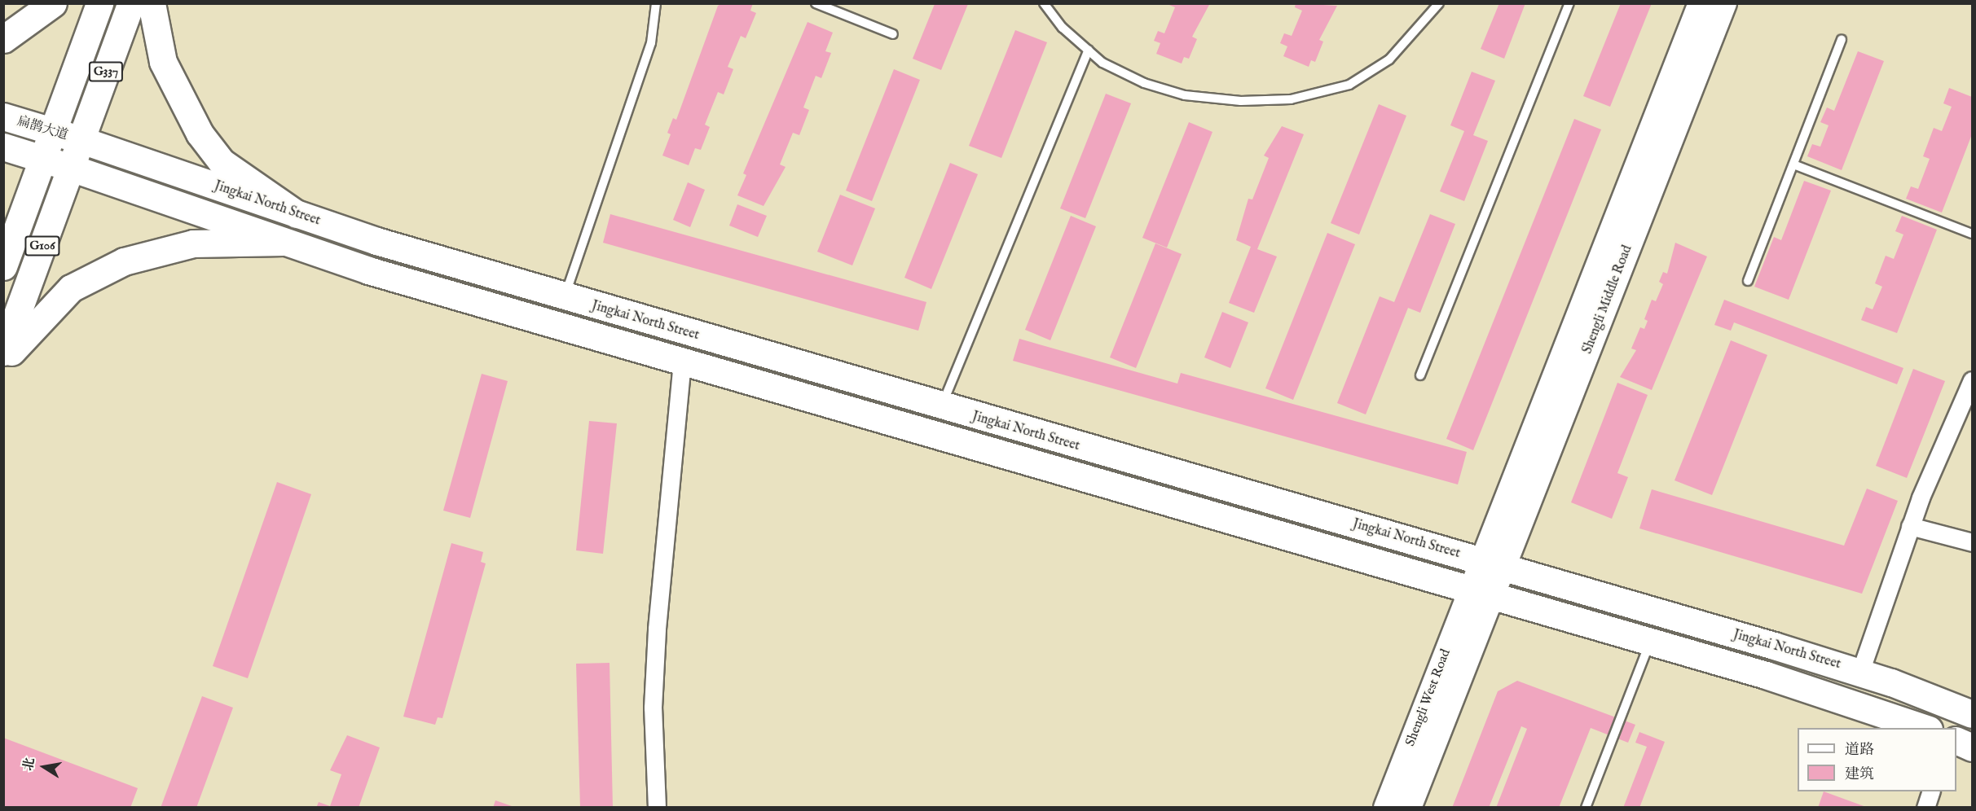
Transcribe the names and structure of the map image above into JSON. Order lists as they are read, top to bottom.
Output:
{
  "streets": {
    "main road": [
      "G337",
      "扁鹊大道",
      "Jingkai North Street",
      "G106"
    ],
    "street": ["Shengli Middle Road", "Shengli West Road"]
  },
  "crossings": [
    ["G337", "扁鹊大道"],
    ["G337", "Jingkai North Street"],
    ["G337", "G106"],
    ["扁鹊大道", "Jingkai North Street"],
    ["扁鹊大道", "G106"],
    ["Jingkai North Street", "G106"],
    ["Jingkai North Street", "Shengli Middle Road"],
    ["Shengli Middle Road", "Shengli West Road"]
  ],
  "legend": ["道路", "建筑"],
  "north": "left"
}
